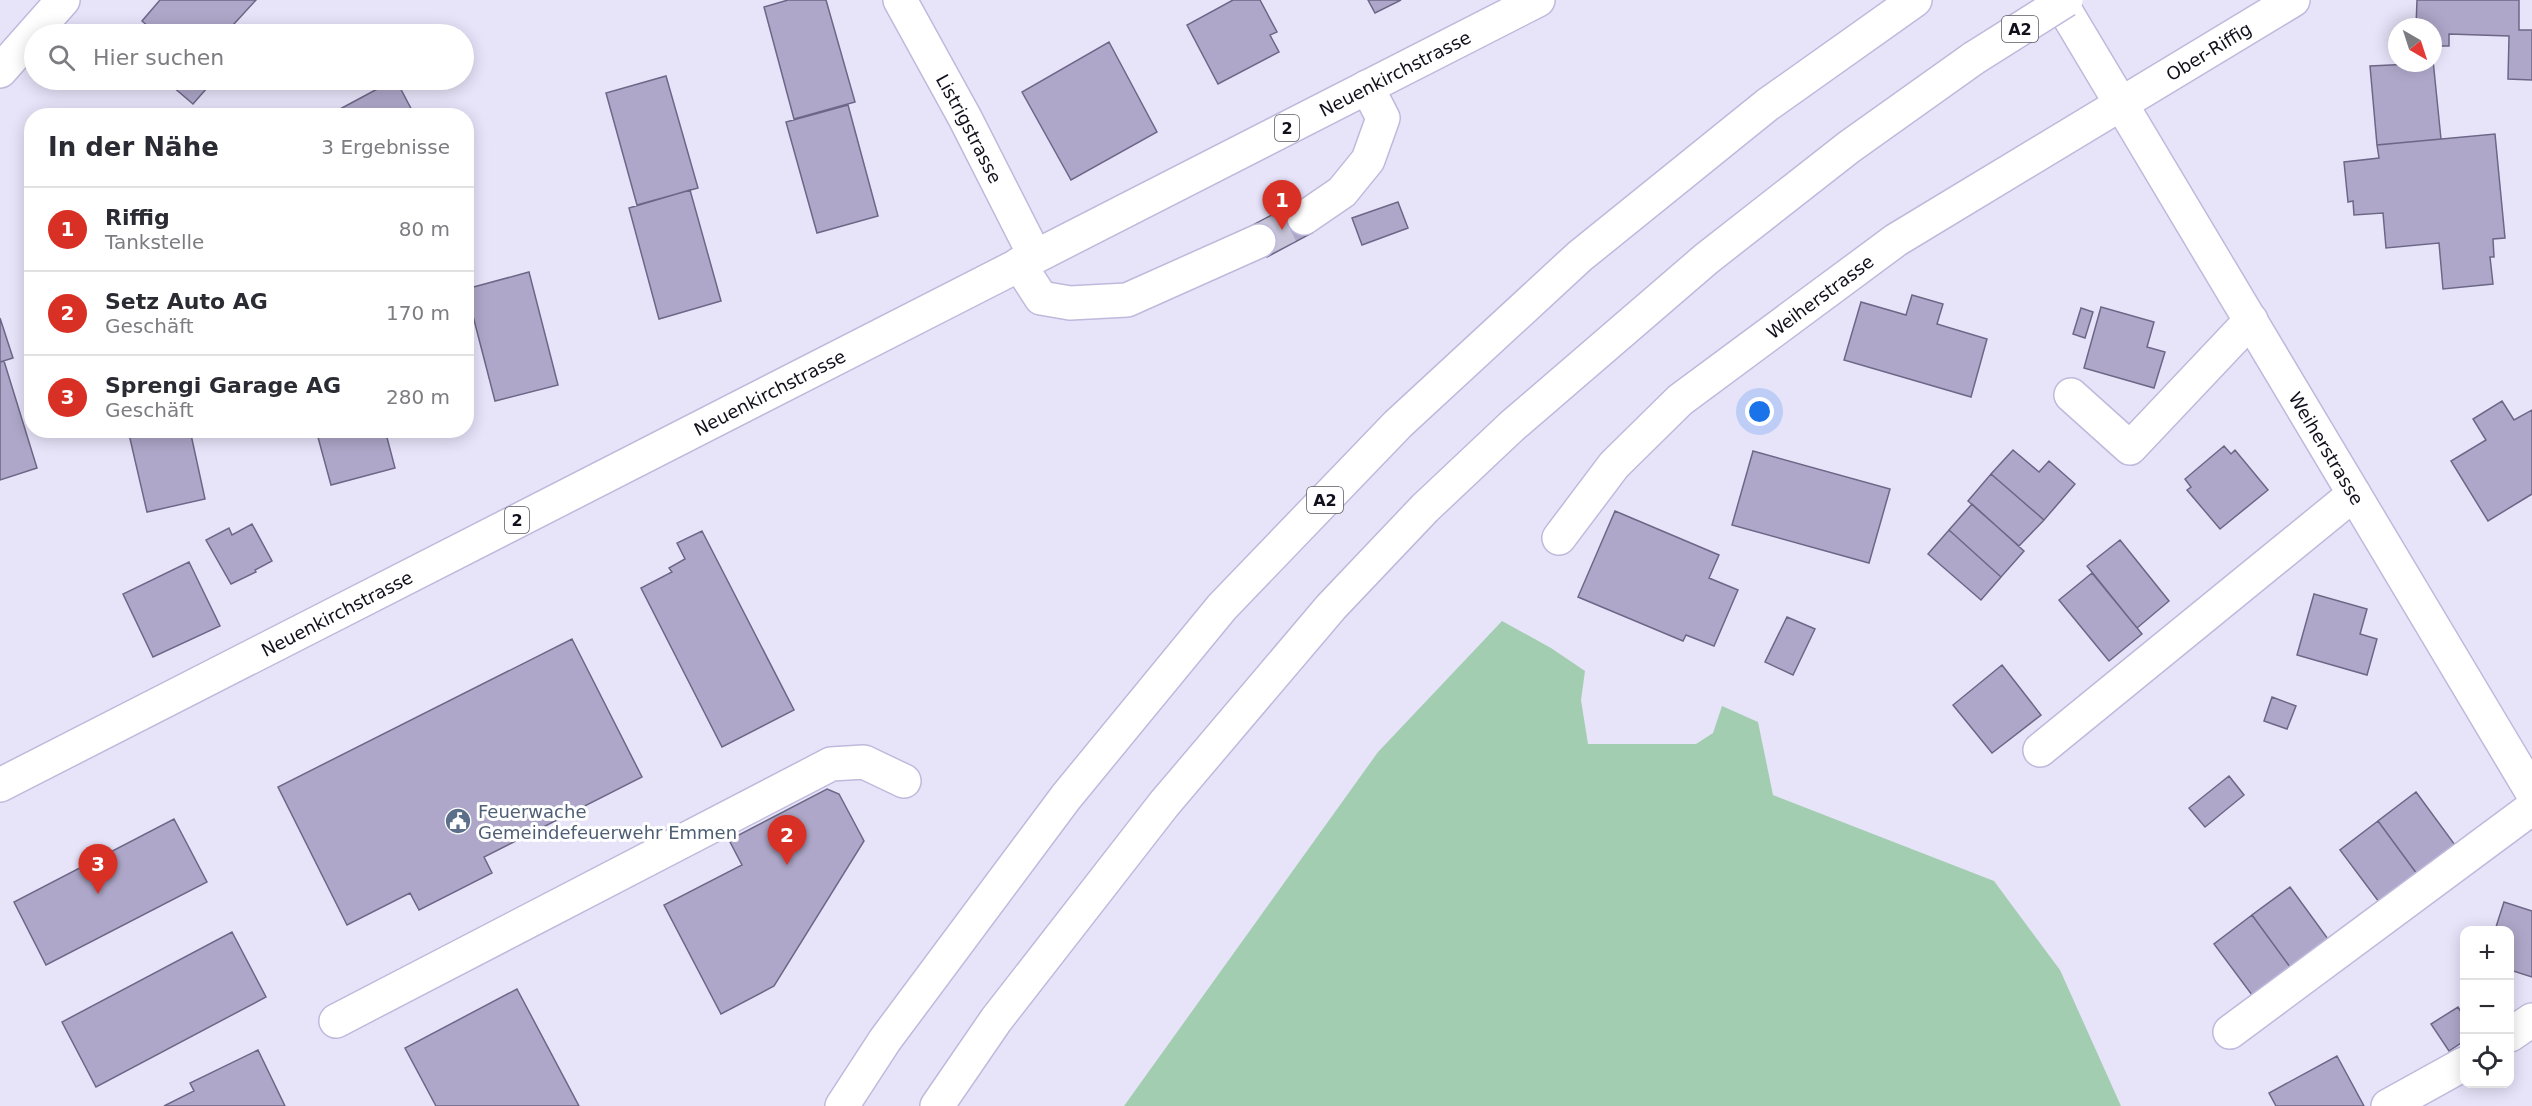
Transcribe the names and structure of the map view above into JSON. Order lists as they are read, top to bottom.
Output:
{
  "streets": {
    "main road": [
      "A2",
      "Ober-Riffig",
      "Neuenkirchstrasse",
      "Listrigstrasse",
      "2",
      "Weiherstrasse"
    ]
  },
  "crossings": [
    ["Ober-Riffig", "Weiherstrasse"],
    ["Neuenkirchstrasse", "Listrigstrasse"]
  ],
  "places": {
    "public building": ["Feuerwache Gemeindefeuerwehr Emmen"]
  },
  "north": "bottom right",
  "page": {
    "search": "Hier suchen",
    "heading": ["In der Nähe", "3 Ergebnisse"],
    "pins": ["1", "2", "3"],
    "list": [
      {
        "mark": "1",
        "name": "Riffig",
        "note": "Tankstelle",
        "value": "80 m"
      },
      {
        "mark": "2",
        "name": "Setz Auto AG",
        "note": "Geschäft",
        "value": "170 m"
      },
      {
        "mark": "3",
        "name": "Sprengi Garage AG",
        "note": "Geschäft",
        "value": "280 m"
      }
    ],
    "map_buttons": ["+", "−"]
  }
}
